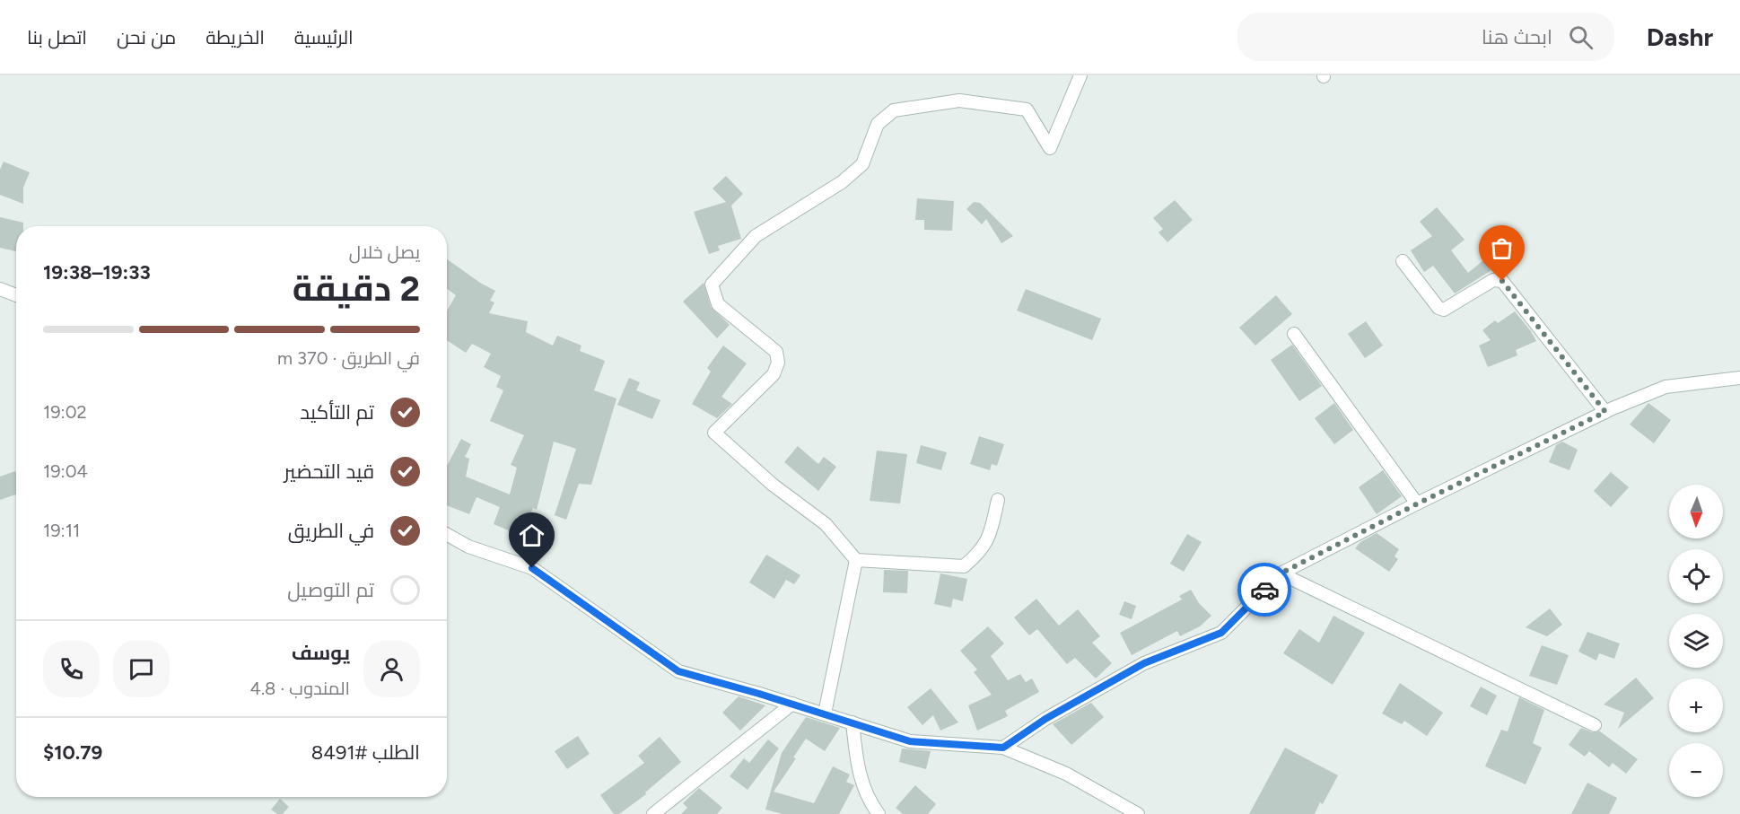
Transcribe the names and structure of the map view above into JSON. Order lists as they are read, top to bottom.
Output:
{
  "north": "bottom",
  "page": {
    "header": "Dashr",
    "search": "ابحث هنا",
    "nav": [
      "الرئيسية",
      "الخريطة",
      "من نحن",
      "اتصل بنا"
    ],
    "heading": ["2 دقيقة", "يصل خلال", "19:33–19:38"],
    "panel": [
      "يوسف",
      "المندوب · 4.8",
      "الطلب #8491",
      "$10.79"
    ],
    "bar": "في الطريق · 370 m",
    "list": [
      ["تم التأكيد", "19:02"],
      ["قيد التحضير", "19:04"],
      ["في الطريق", "19:11"],
      "تم التوصيل"
    ],
    "map_buttons": ["+", "−"]
  }
}
